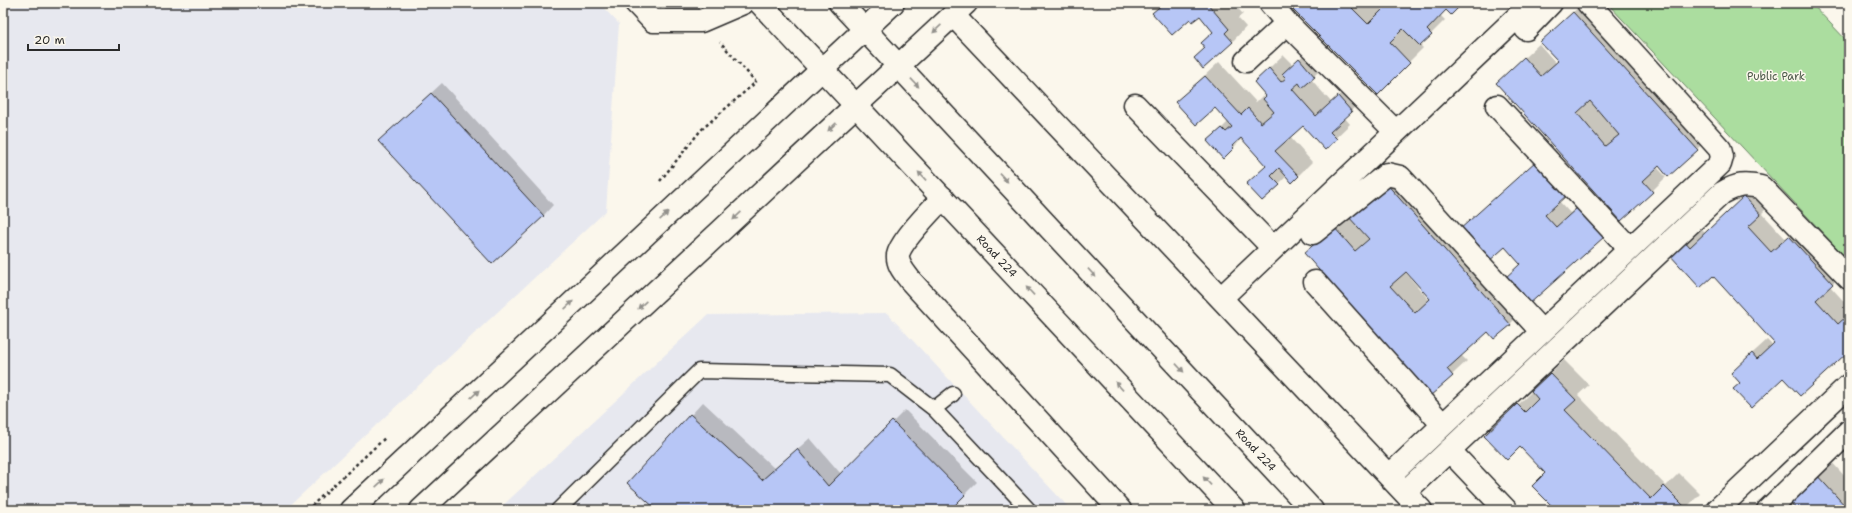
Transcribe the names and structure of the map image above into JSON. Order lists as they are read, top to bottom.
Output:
{
  "streets": {
    "street": ["Road 224"]
  },
  "parks": ["Public Park"],
  "scale_bar": "20 m"
}
